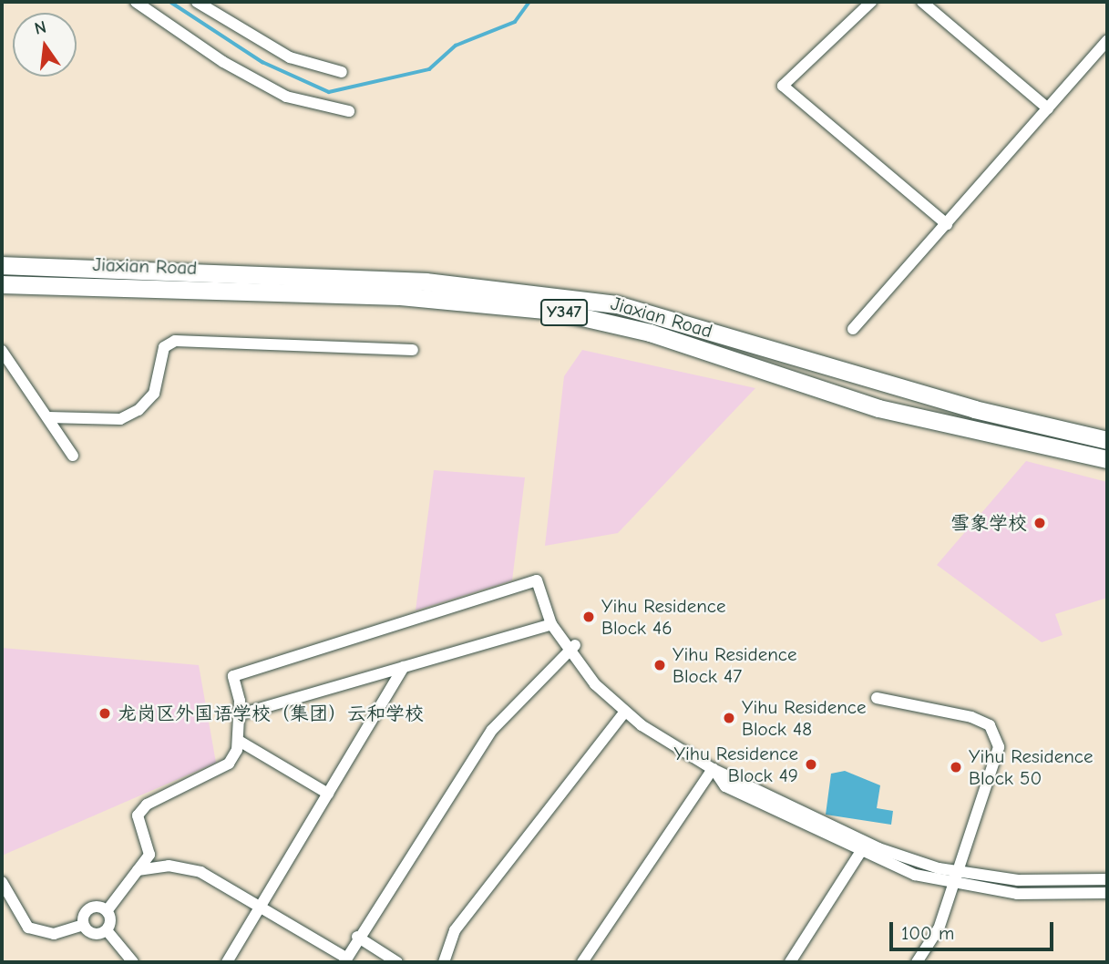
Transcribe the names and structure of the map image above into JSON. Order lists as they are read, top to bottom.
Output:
{
  "streets": {
    "main road": ["Jiaxian Road", "Y347"]
  },
  "places": [
    "雪象学校",
    "Yihu Residence Block 46",
    "Yihu Residence Block 47",
    "龙岗区外国语学校（集团）云和学校",
    "Yihu Residence Block 48",
    "Yihu Residence Block 49",
    "Yihu Residence Block 50"
  ],
  "scale_bar": "100 m",
  "north": "top"
}
